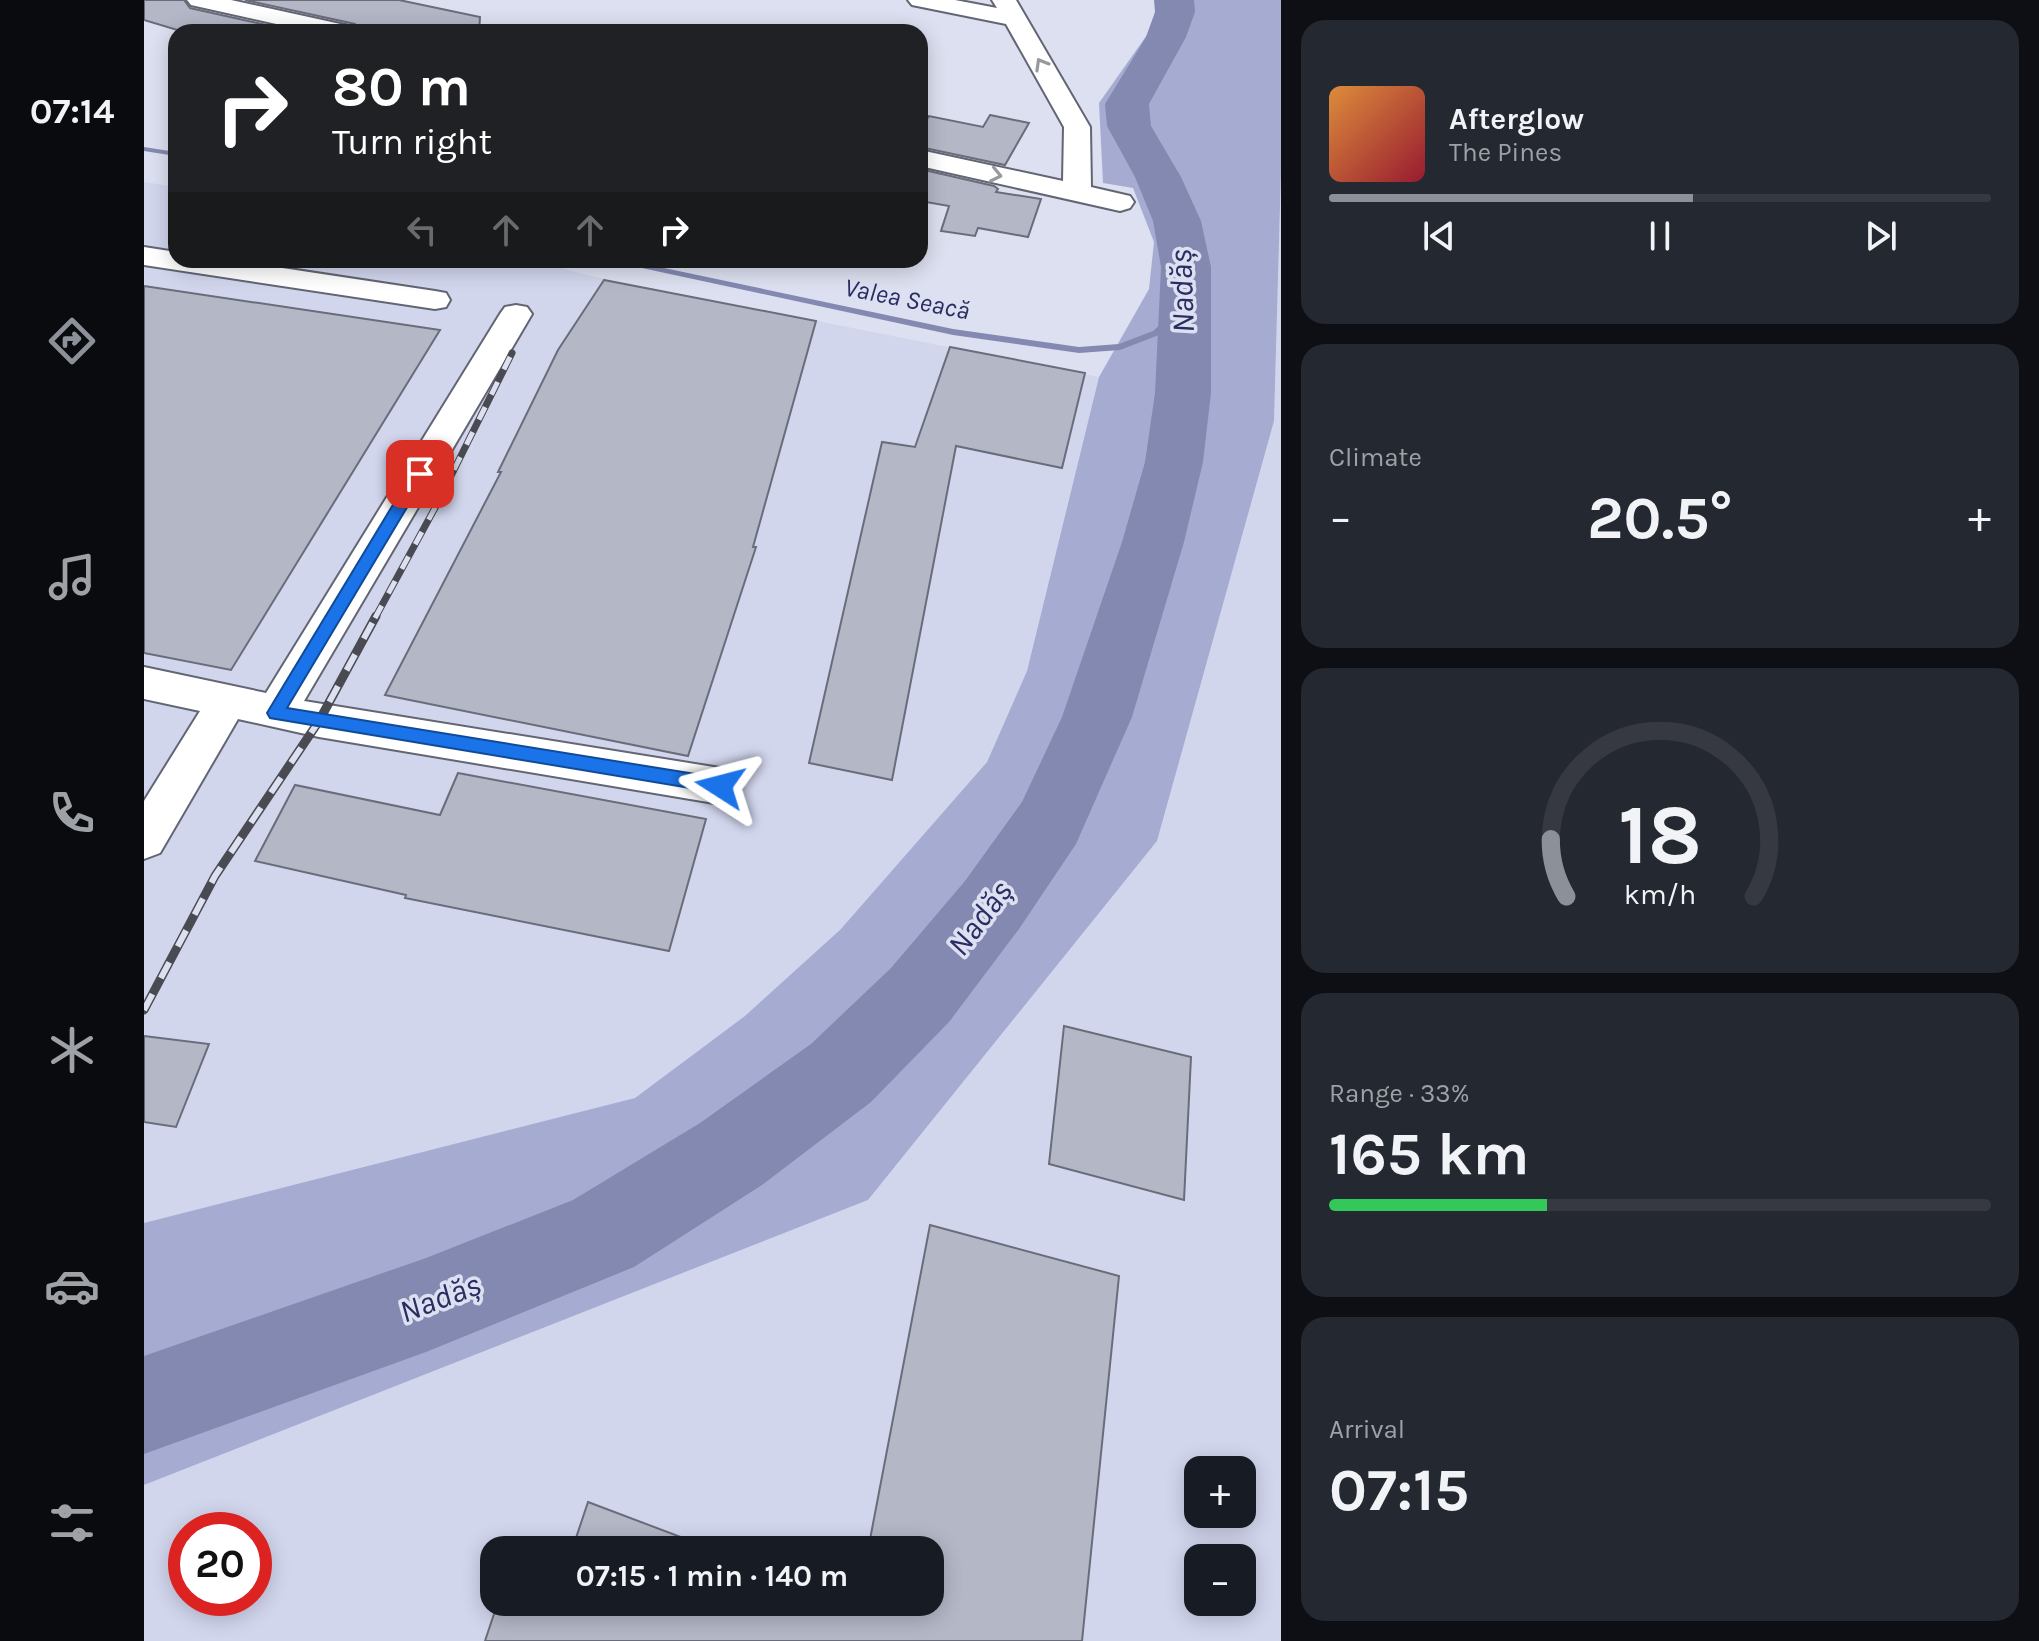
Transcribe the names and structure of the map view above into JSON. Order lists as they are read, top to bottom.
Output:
{
  "water": ["Nadăș", "Valea Seacă"],
  "page": {
    "tabs": "07:14",
    "turn": ["80 m", "Turn right"],
    "song": ["Afterglow", "The Pines"],
    "tile": [
      "Climate",
      ["Range · 33%", "165 km"],
      ["Arrival", "07:15"]
    ],
    "heat": ["−", "20.5°", "+"],
    "map_buttons": ["+", "−"],
    "limit": "20",
    "trip": "07:15 · 1 min · 140 m",
    "gauge": ["18", "km/h"]
  }
}
